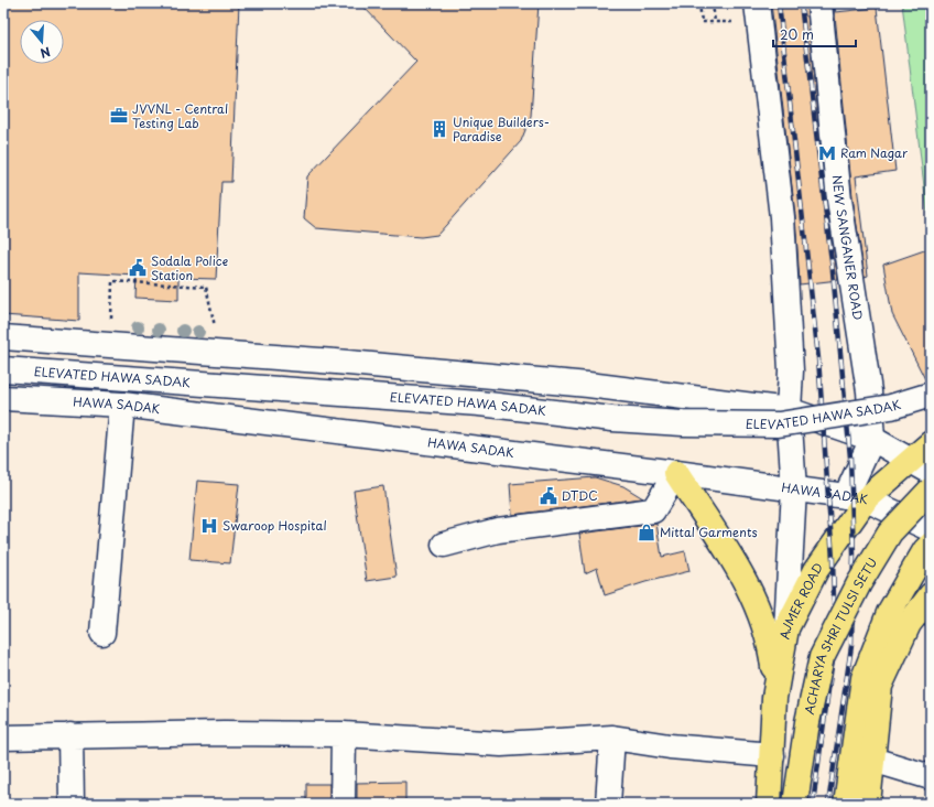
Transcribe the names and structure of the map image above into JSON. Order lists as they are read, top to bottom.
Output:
{
  "streets": {
    "highway": ["AJMER ROAD", "ACHARYA SHRI TULSI SETU"],
    "main road": ["NEW SANGANER ROAD", "ELEVATED HAWA SADAK", "HAWA SADAK"]
  },
  "crossings": [
    ["NEW SANGANER ROAD", "HAWA SADAK"],
    ["NEW SANGANER ROAD", "AJMER ROAD"],
    ["HAWA SADAK", "AJMER ROAD"]
  ],
  "places": {
    "office": ["JVVNL - Central Testing Lab"],
    "building": ["Unique Builders- Paradise"],
    "metro station": ["Ram Nagar"],
    "public building": ["Sodala Police Station", "DTDC"],
    "hospital": ["Swaroop Hospital"],
    "shop": ["Mittal Garments"]
  },
  "scale_bar": "20 m",
  "north": "bottom"
}
